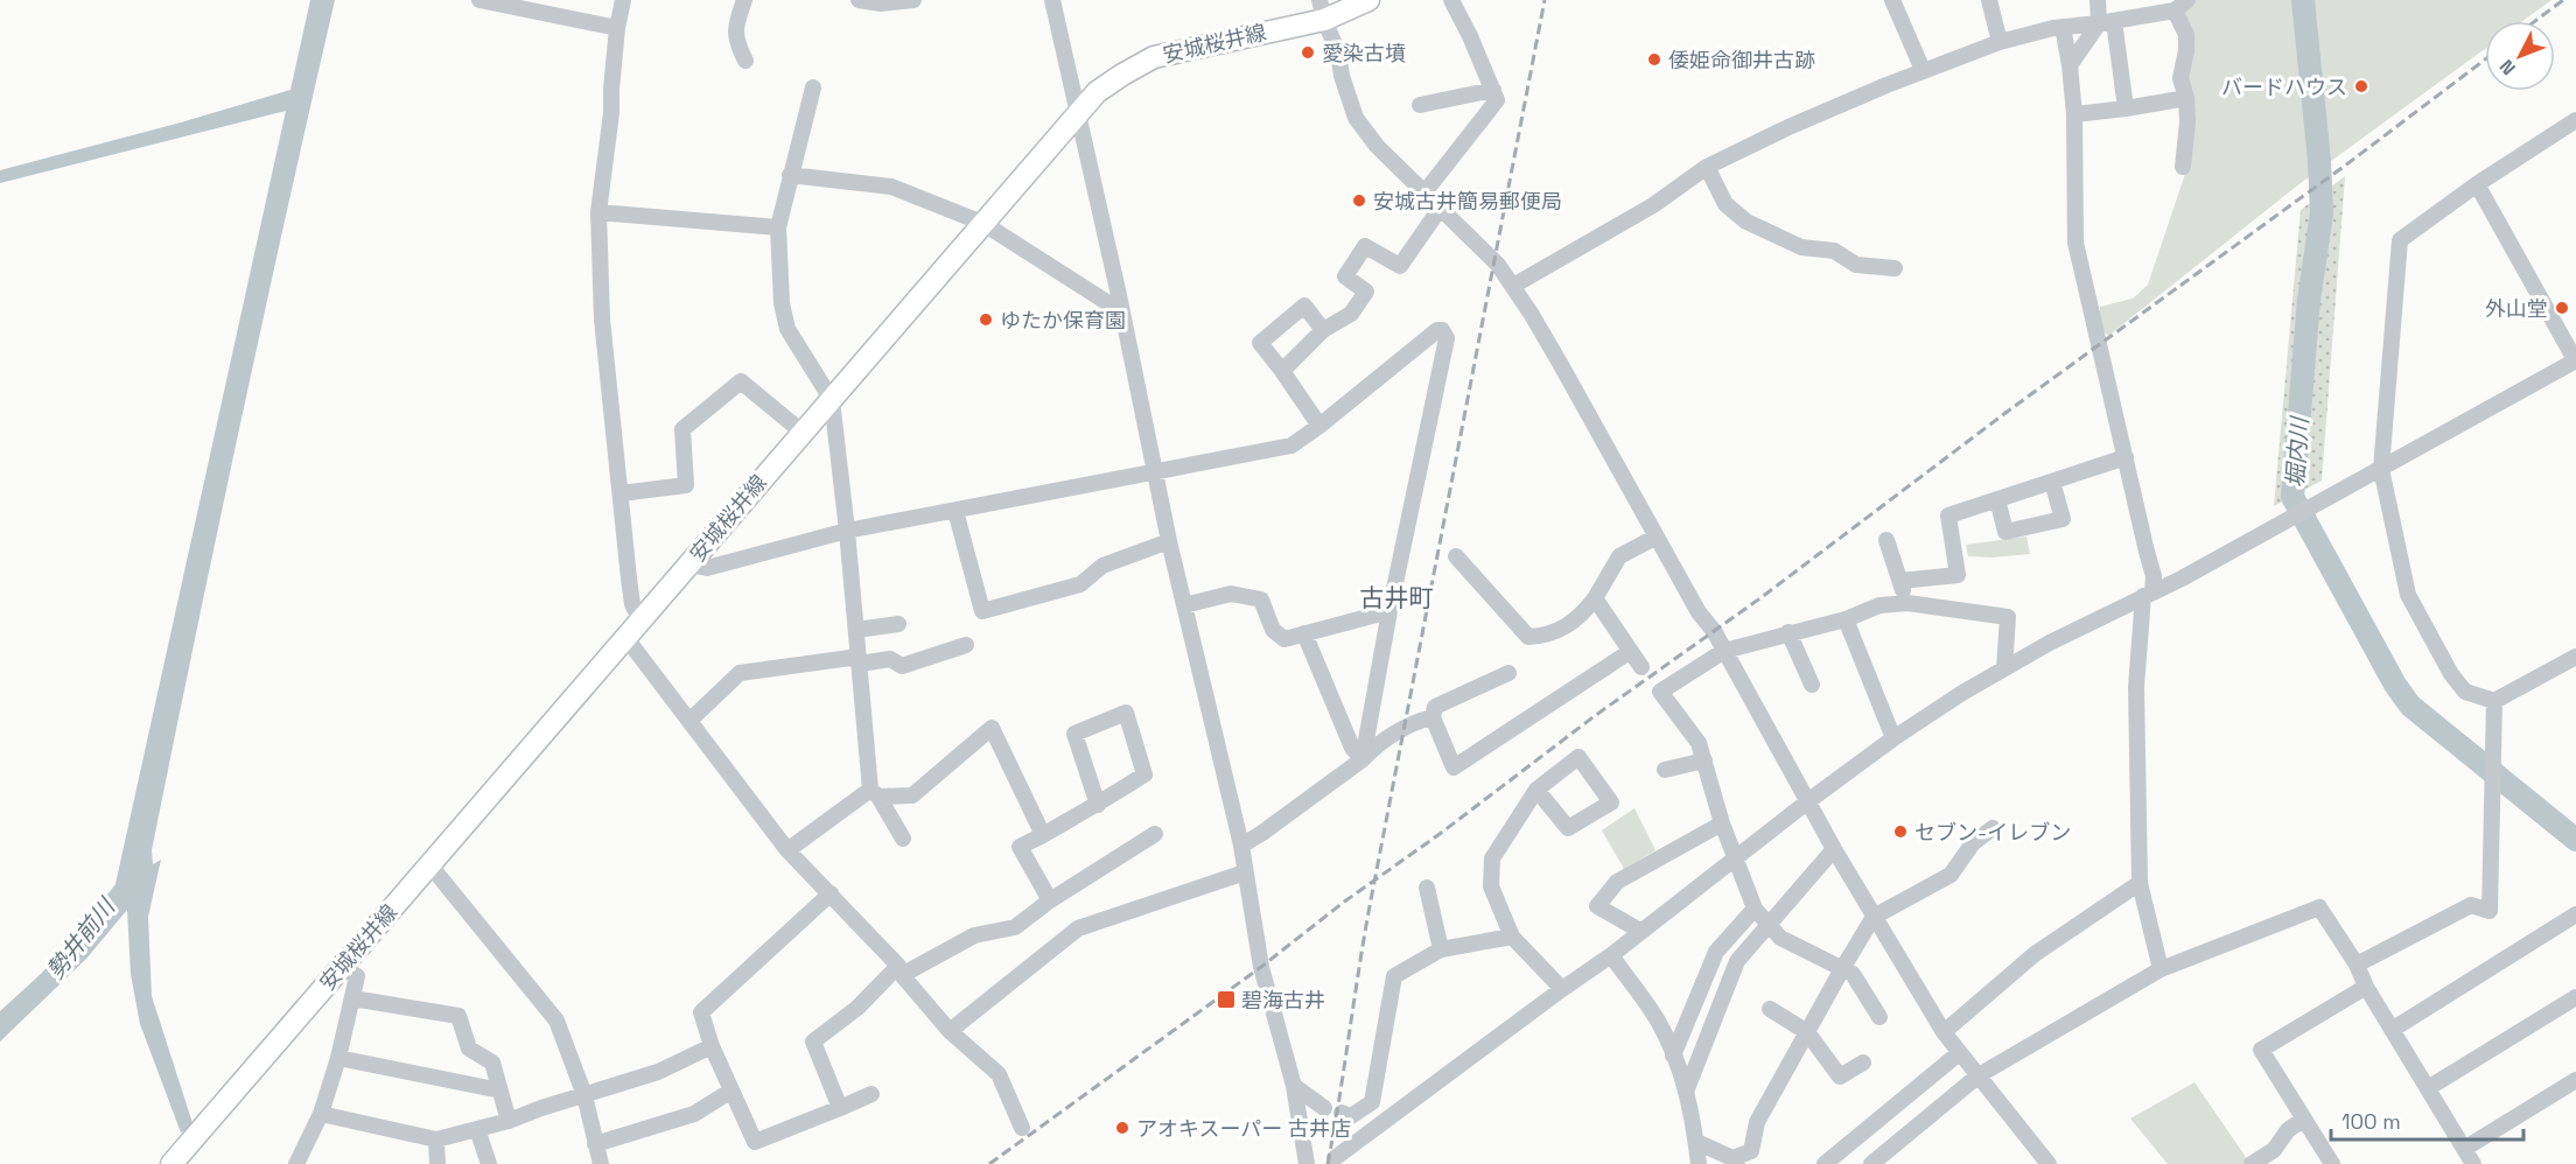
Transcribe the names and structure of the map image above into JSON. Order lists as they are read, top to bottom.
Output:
{
  "streets": {
    "main road": ["安城桜井線"]
  },
  "districts": ["古井町"],
  "water": ["堀内川", "勢井前川"],
  "places": {
    "other": [
      "愛染古墳",
      "倭姫命御井古跡",
      "バードハウス",
      "安城古井簡易郵便局",
      "外山堂",
      "ゆたか保育園",
      "セブン-イレブン",
      "アオキスーパー 古井店"
    ],
    "transit": ["碧海古井"]
  },
  "scale_bar": "100 m",
  "north": "bottom left"
}
